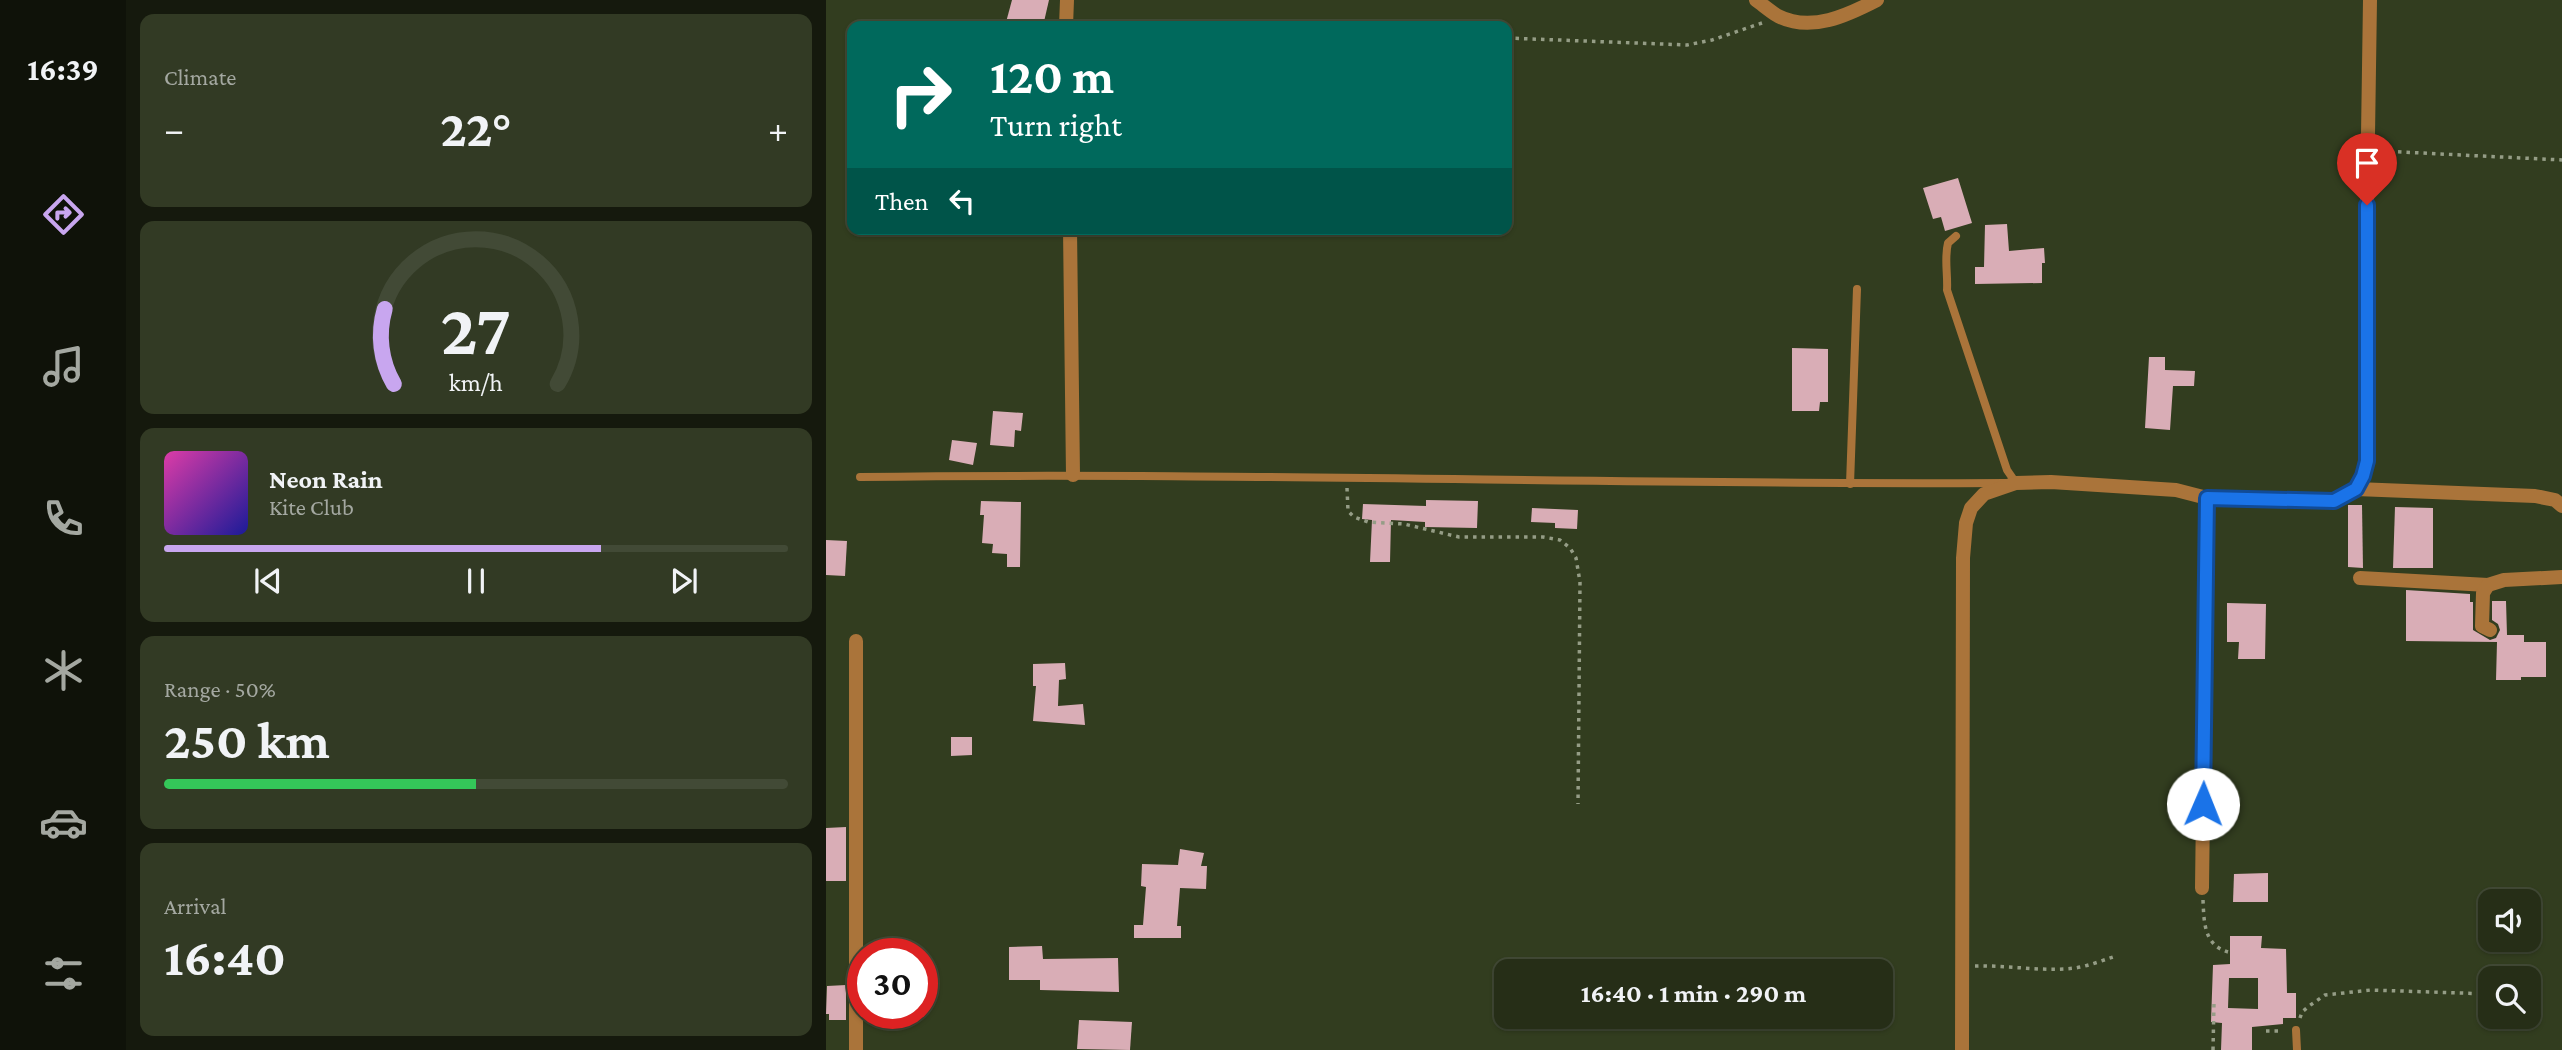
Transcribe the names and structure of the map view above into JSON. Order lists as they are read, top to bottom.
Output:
{
  "page": {
    "tabs": "16:39",
    "tile": [
      "Climate",
      ["Range · 50%", "250 km"],
      ["Arrival", "16:40"]
    ],
    "turn": ["120 m", "Turn right"],
    "heat": ["−", "22°", "+"],
    "then": "Then",
    "song": ["Neon Rain", "Kite Club"],
    "limit": "30",
    "trip": "16:40 · 1 min · 290 m",
    "gauge": ["27", "km/h"]
  }
}
